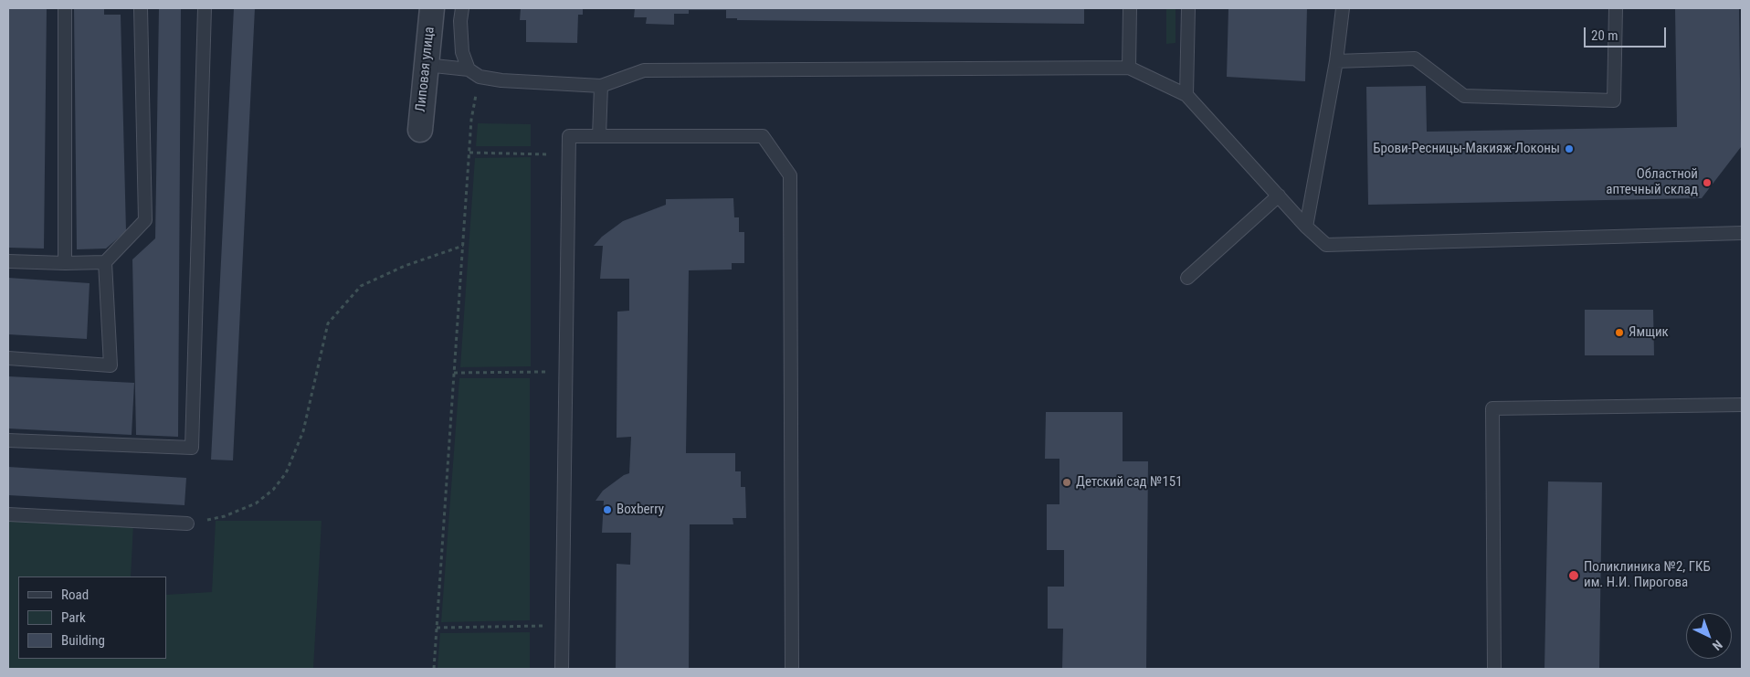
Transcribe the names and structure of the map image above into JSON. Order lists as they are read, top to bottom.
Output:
{
  "streets": {
    "street": ["Липовая улица"]
  },
  "places": [
    "Брови-Ресницы-Макияж-Локоны",
    "Областной аптечный склад",
    "Ямщик",
    "Детский сад №151",
    "Boxberry",
    "Поликлиника №2, ГКБ им. Н.И. Пирогова"
  ],
  "legend": ["Road", "Park", "Building"],
  "scale_bar": "20 m",
  "north": "bottom right"
}
